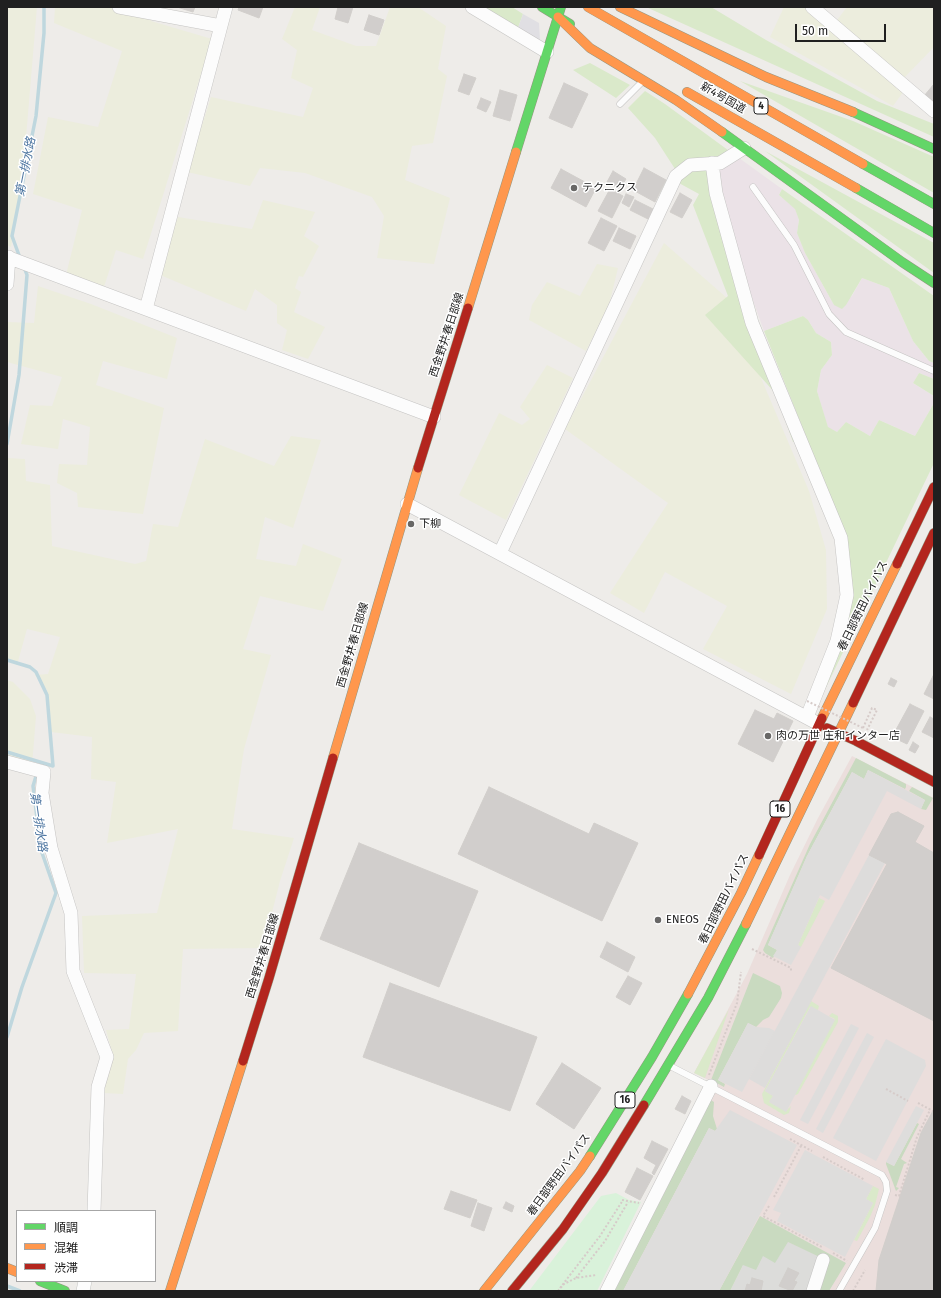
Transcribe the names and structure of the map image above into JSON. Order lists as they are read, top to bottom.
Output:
{
  "streets": {
    "main road": [
      "新4号国道",
      "4",
      "西金野井春日部線",
      "春日部野田バイパス",
      "16"
    ]
  },
  "water": ["第一排水路"],
  "places": [
    "テクニクス",
    "下柳",
    "肉の万世 庄和インター店",
    "ENEOS"
  ],
  "legend": ["順調", "混雑", "渋滞"],
  "scale_bar": "50 m"
}
